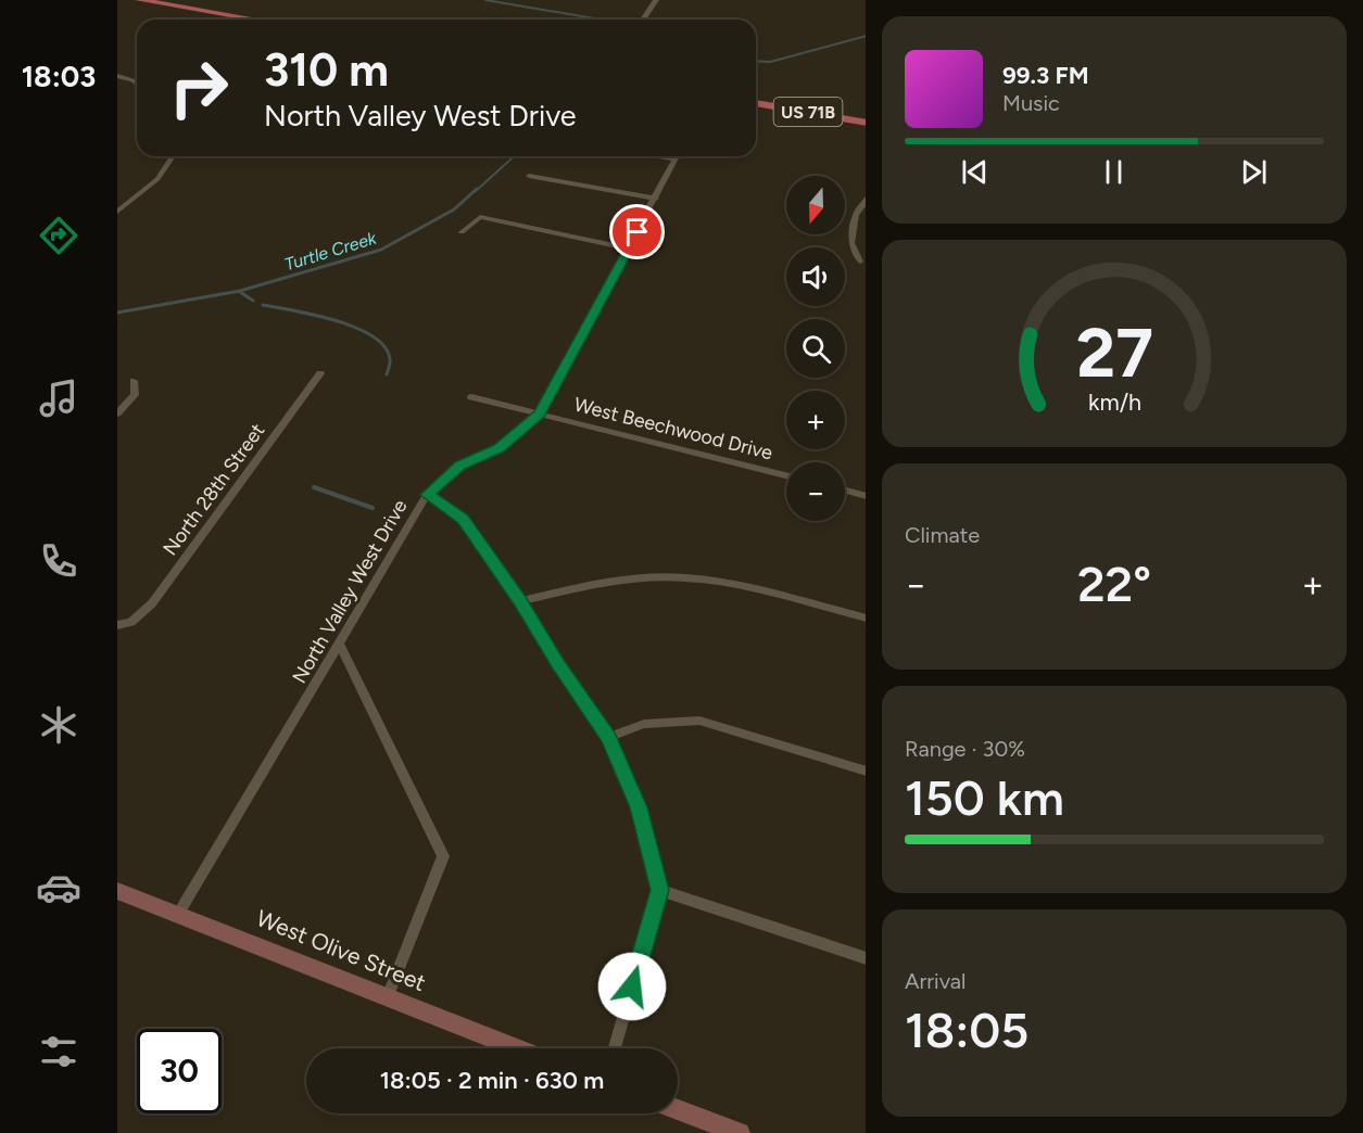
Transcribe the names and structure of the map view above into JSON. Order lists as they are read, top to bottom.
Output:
{
  "streets": {
    "main road": ["US 71B", "West Olive Street"],
    "street": ["West Beechwood Drive", "North 28th Street", "North Valley West Drive"]
  },
  "crossings": [
    ["West Beechwood Drive", "North Valley West Drive"],
    ["North Valley West Drive", "West Olive Street"]
  ],
  "water": ["Turtle Creek"],
  "north": "bottom",
  "page": {
    "tabs": "18:03",
    "turn": ["310 m", "North Valley West Drive"],
    "song": ["99.3 FM", "Music"],
    "map_buttons": ["+", "−"],
    "tile": [
      "Climate",
      ["Range · 30%", "150 km"],
      ["Arrival", "18:05"]
    ],
    "heat": ["−", "22°", "+"],
    "limit": "30",
    "trip": "18:05 · 2 min · 630 m",
    "gauge": ["27", "km/h"]
  }
}
